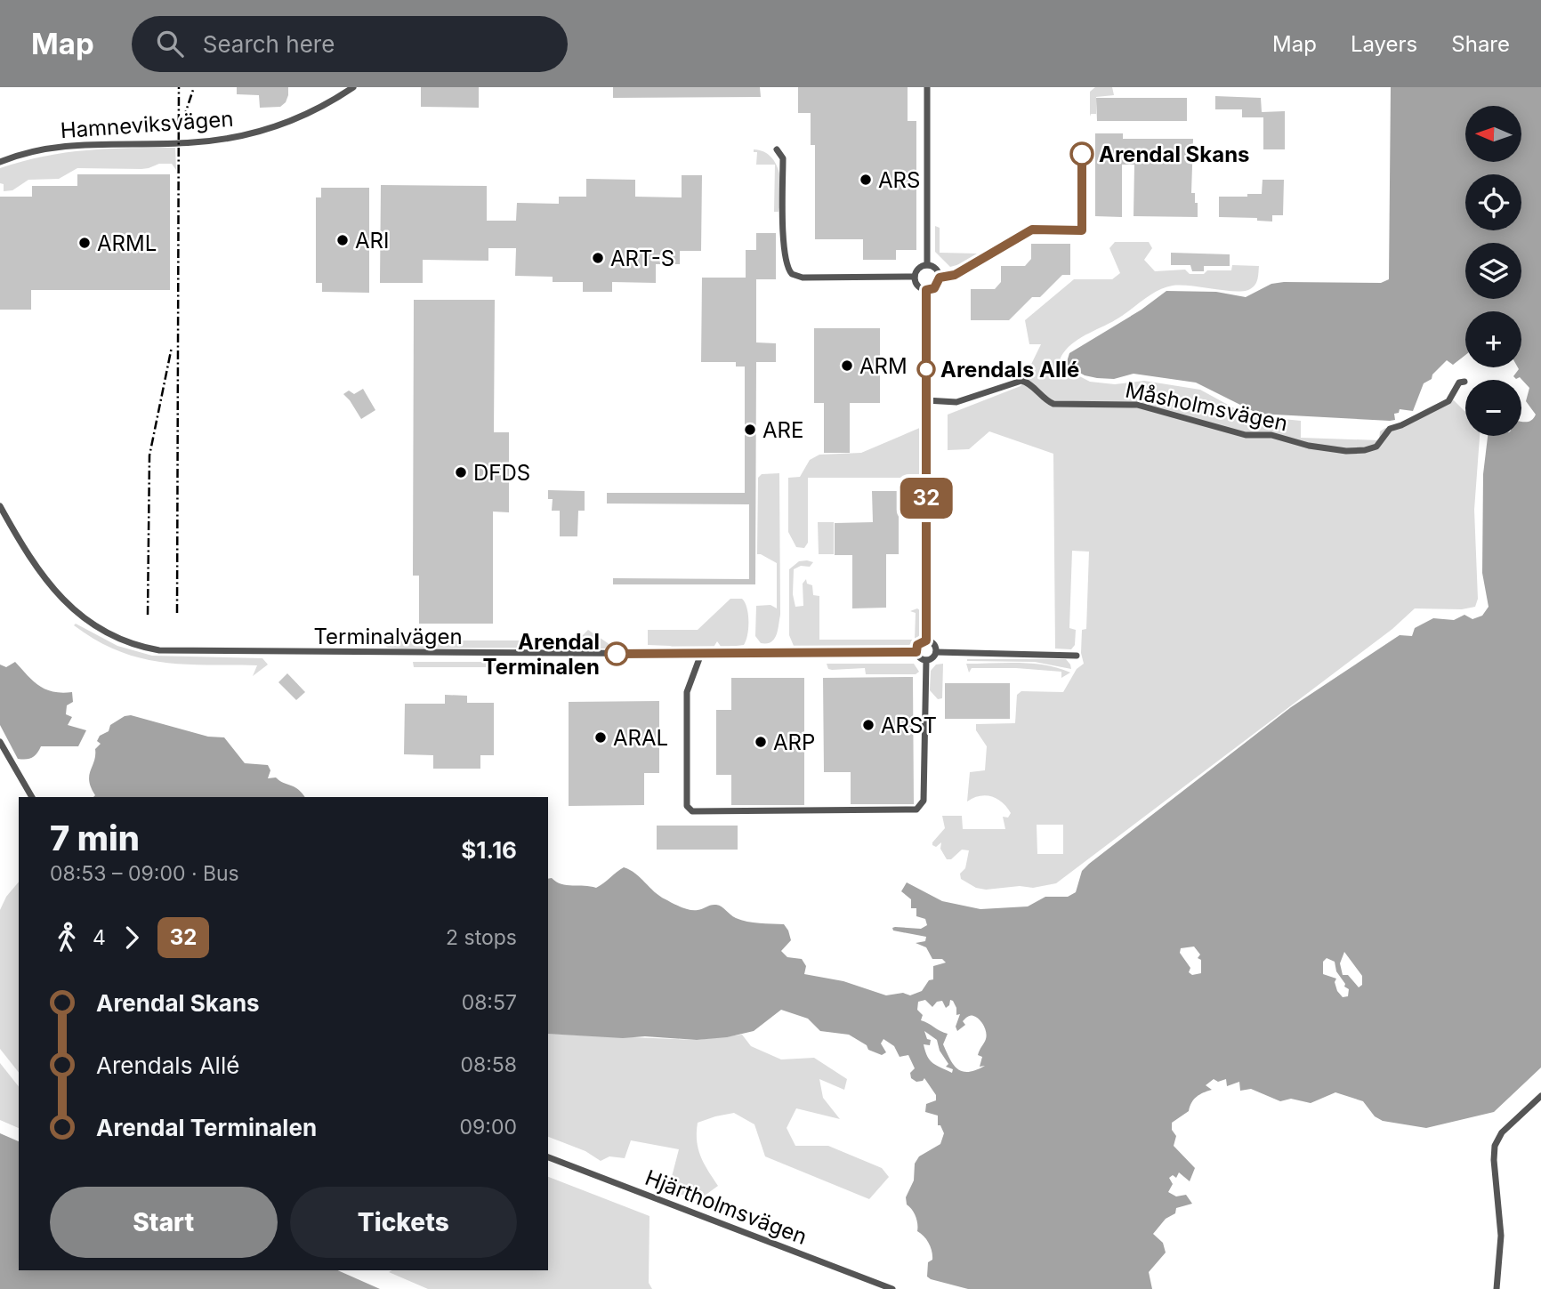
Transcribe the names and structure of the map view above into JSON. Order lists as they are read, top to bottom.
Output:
{
  "streets": {
    "street": [
      "Hamneviksvägen",
      "Måsholmsvägen",
      "Terminalvägen",
      "Hjärtholmsvägen"
    ]
  },
  "places": [
    "Arendal Skans",
    "ARS",
    "ARI",
    "ARML",
    "ART-S",
    "ARM",
    "Arendals Allé",
    "ARE",
    "DFDS",
    "Arendal Terminalen",
    "ARST",
    "ARAL",
    "ARP"
  ],
  "lines": ["bus line 32"],
  "north": "left",
  "page": {
    "header": "Map",
    "search": "Search here",
    "nav": ["Map", "Layers", "Share"],
    "on_map": "32",
    "map_buttons": ["+", "−"],
    "heading": ["7 min", "08:53 – 09:00 · Bus", "$1.16"],
    "legs": ["4", "32", "2 stops"],
    "list": [
      {
        "name": "Arendal Skans",
        "value": "08:57"
      },
      {
        "name": "Arendals Allé",
        "value": "08:58"
      },
      {
        "name": "Arendal Terminalen",
        "value": "09:00"
      }
    ],
    "buttons": ["Start", "Tickets"]
  }
}
